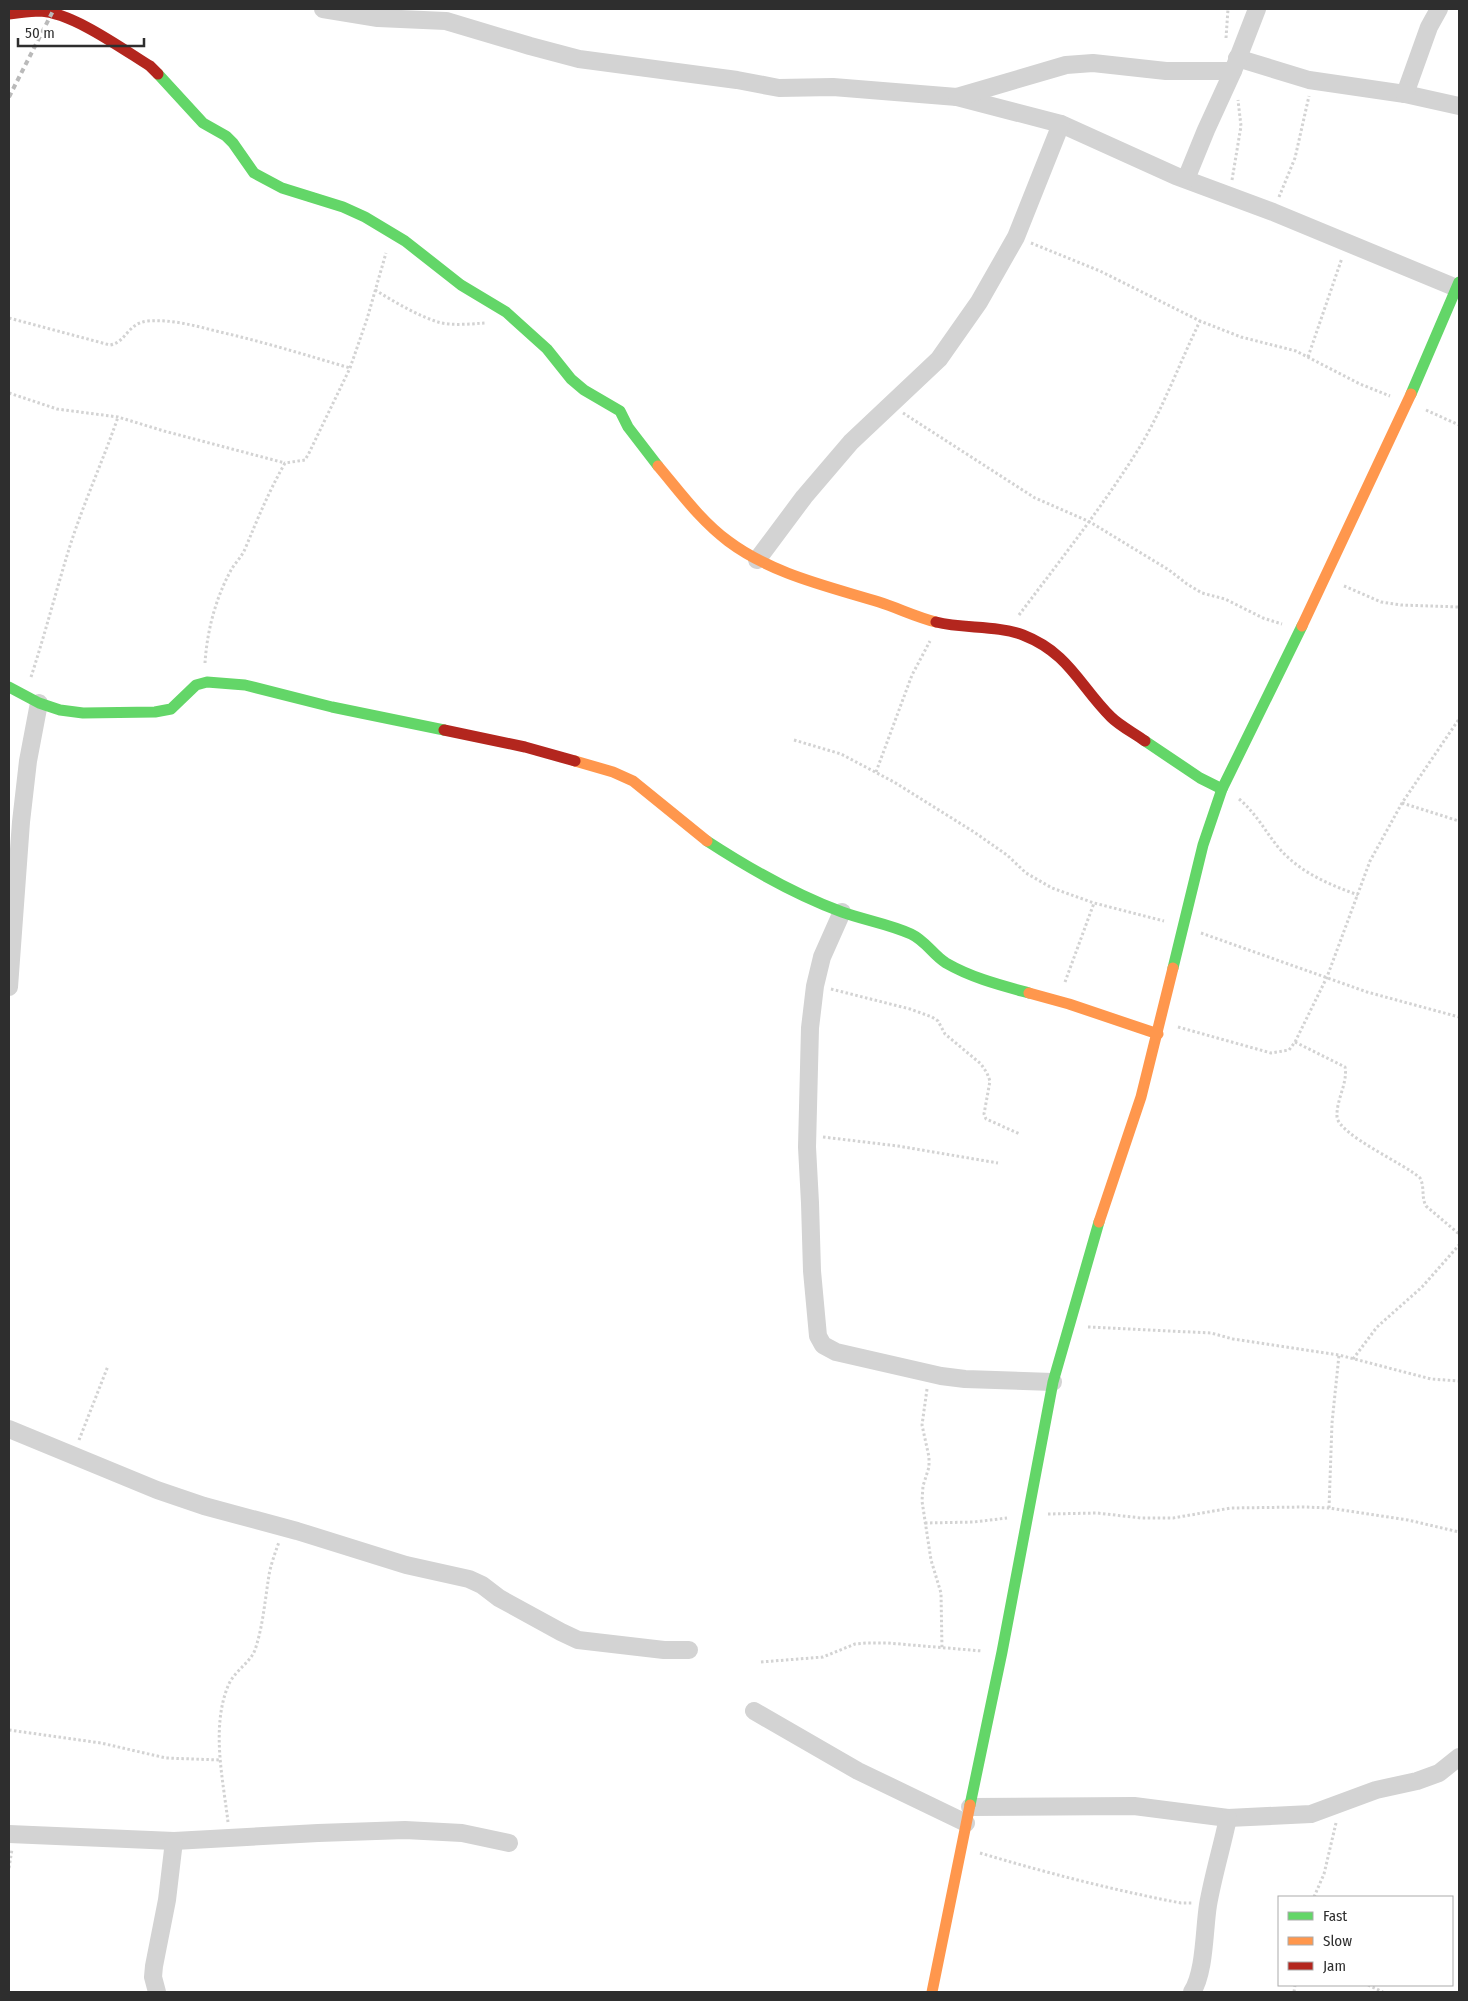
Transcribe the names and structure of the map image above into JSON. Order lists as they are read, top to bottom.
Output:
{
  "legend": ["Fast", "Slow", "Jam"],
  "scale_bar": "50 m"
}
